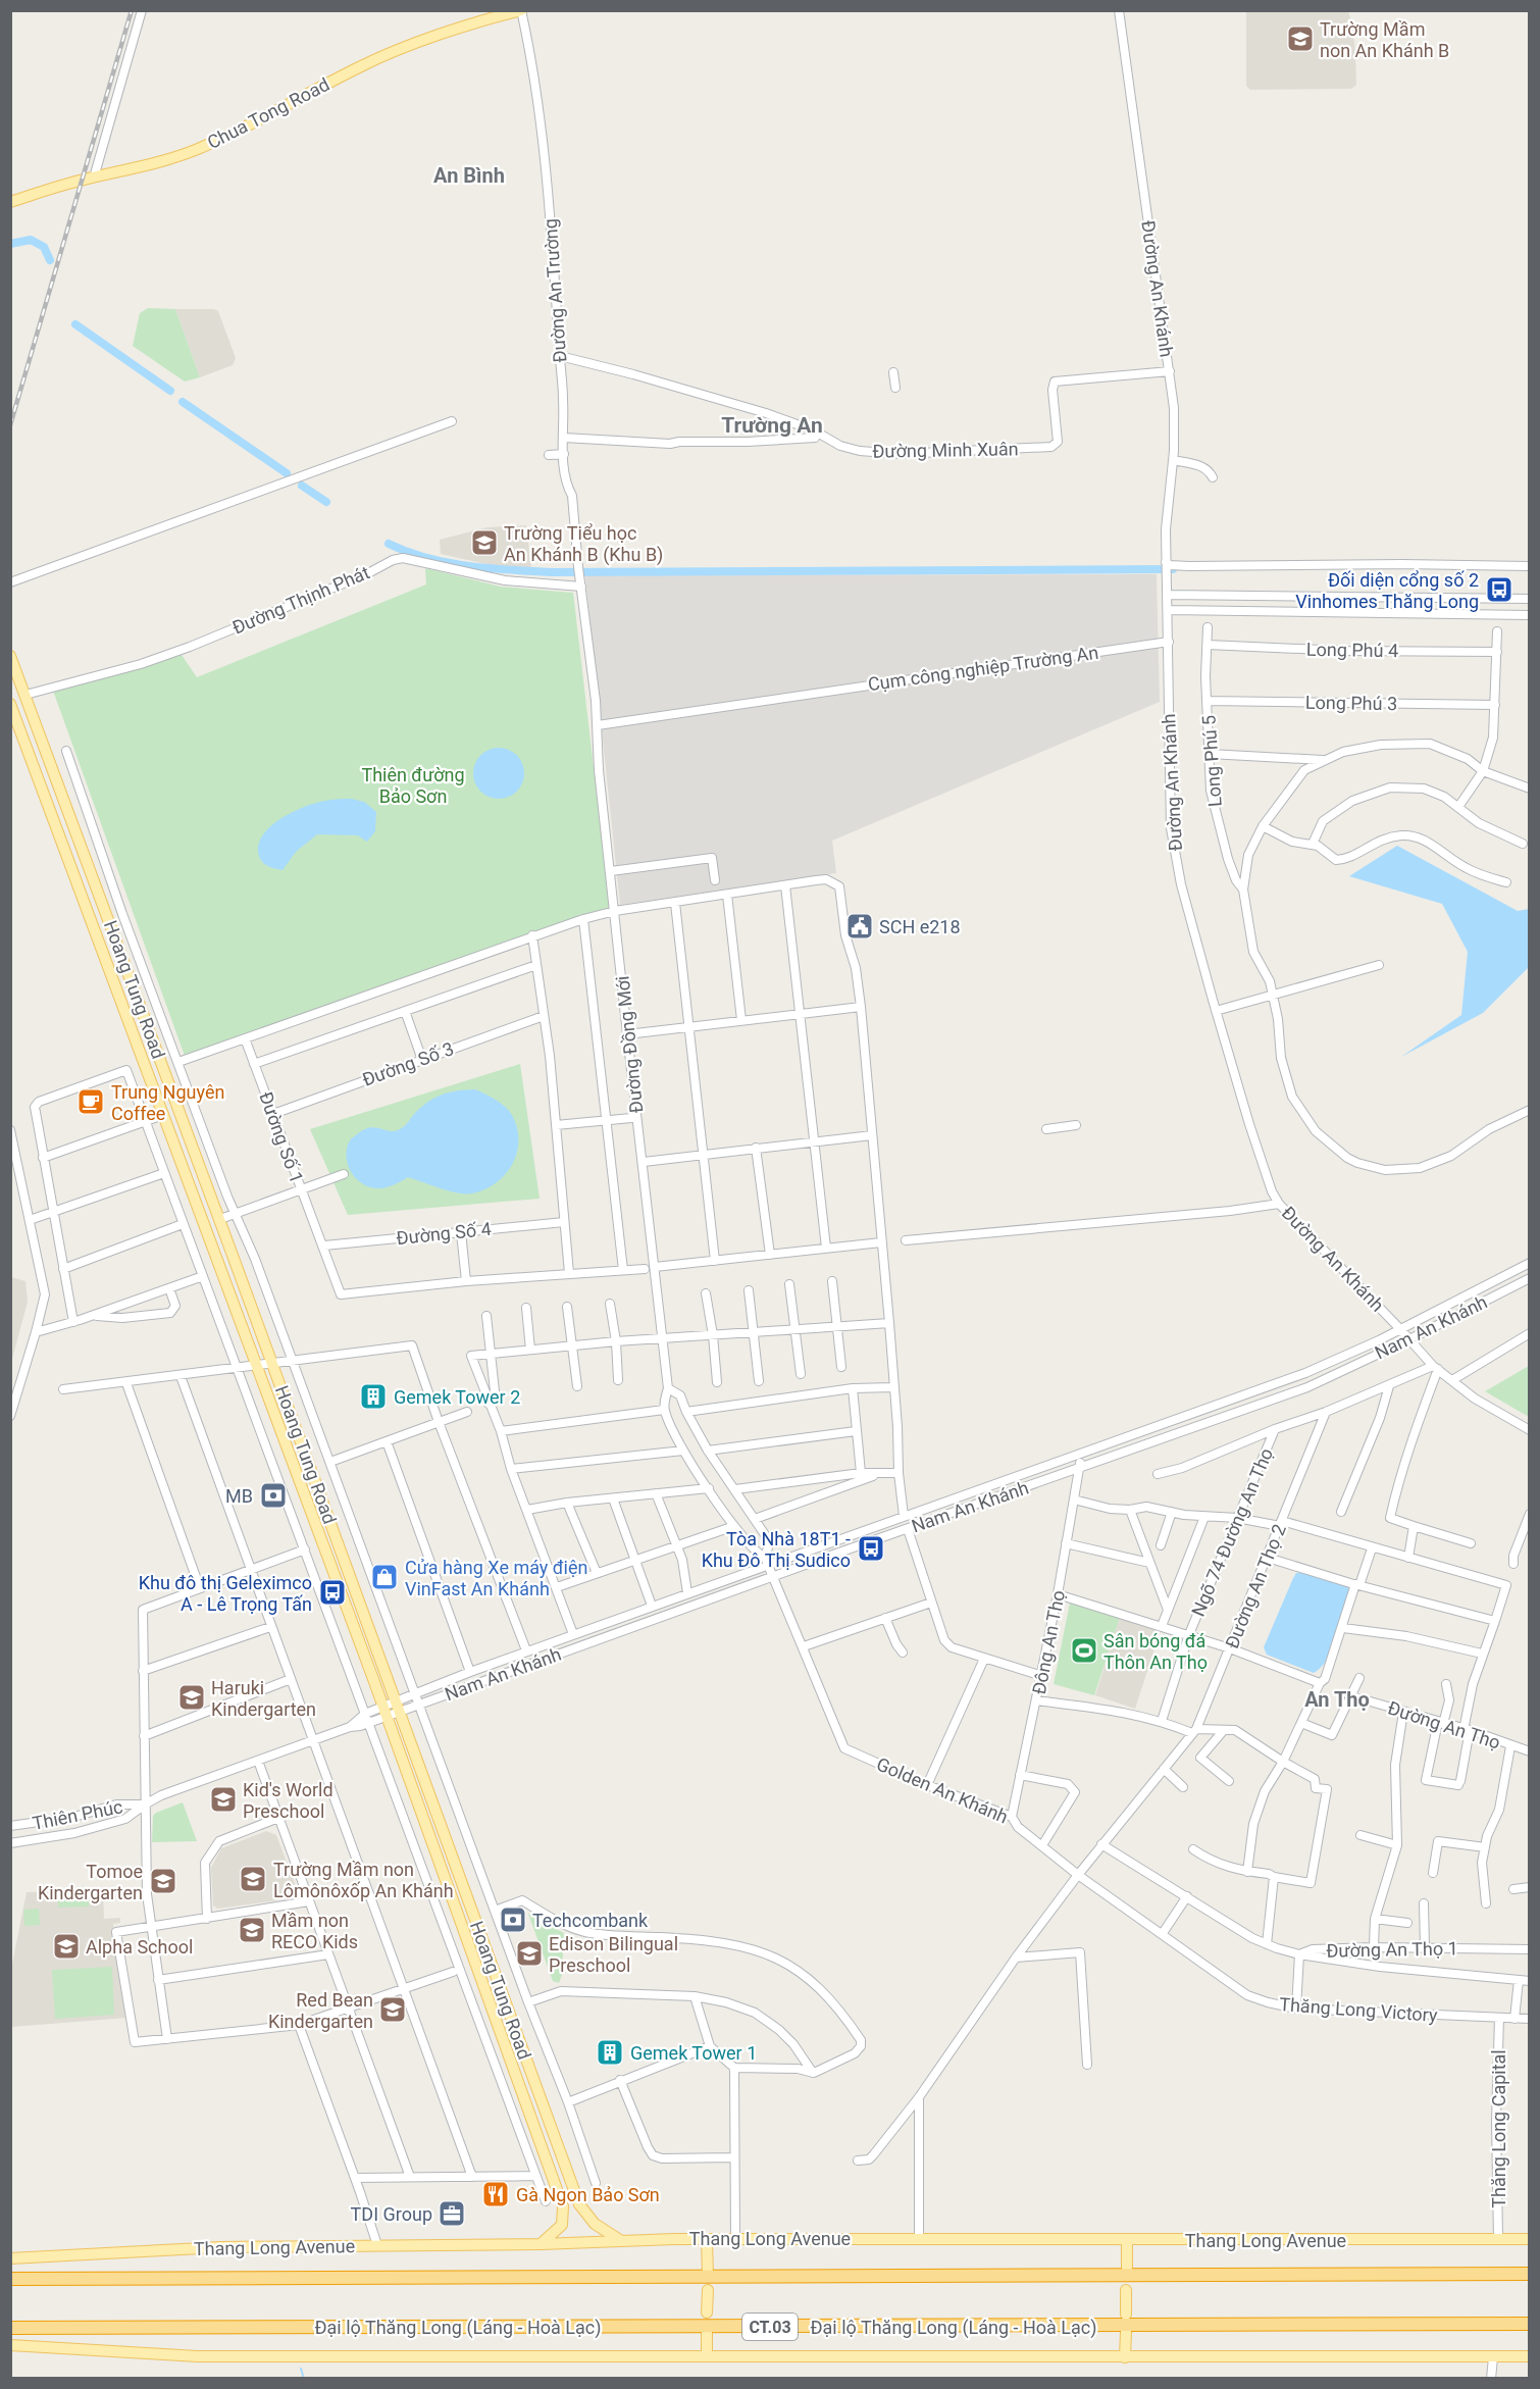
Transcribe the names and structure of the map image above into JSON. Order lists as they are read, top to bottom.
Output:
{
  "streets": {
    "highway": ["Đại lộ Thăng Long (Láng - Hoà Lạc)", "CT.03"],
    "main road": ["Chua Tong Road", "Hoang Tung Road", "Thang Long Avenue"],
    "street": [
      "Đường An Khánh",
      "Đường An Trường",
      "Đường Minh Xuân",
      "Đường Thịnh Phát",
      "Long Phú 4",
      "Cụm công nghiệp Trường An",
      "Long Phú 3",
      "Long Phú 5",
      "Đường Đồng Mới",
      "Đường Số 3",
      "Đường Số 1",
      "Đường Số 4",
      "Nam An Khánh",
      "Ngõ 74 Đường An Thọ",
      "Đường An Thọ 2",
      "Đông An Thọ",
      "Đường An Thọ",
      "Golden An Khánh",
      "Thiên Phúc",
      "Đường An Thọ 1",
      "Thăng Long Victory",
      "Thăng Long Capital"
    ]
  },
  "crossings": [
    ["Chua Tong Road", "Đường An Trường"],
    ["Đường An Khánh", "Đường Minh Xuân"],
    ["Đường An Khánh", "Cụm công nghiệp Trường An"],
    ["Đường An Khánh", "Nam An Khánh"],
    ["Đường An Trường", "Đường Minh Xuân"],
    ["Đường An Trường", "Đường Thịnh Phát"],
    ["Đường An Trường", "Đường Đồng Mới"],
    ["Đường Thịnh Phát", "Hoang Tung Road"],
    ["Đường Thịnh Phát", "Đường Đồng Mới"],
    ["Long Phú 4", "Long Phú 5"],
    ["Cụm công nghiệp Trường An", "Đường Đồng Mới"],
    ["Long Phú 3", "Long Phú 5"],
    ["Hoang Tung Road", "Đường Số 1"],
    ["Hoang Tung Road", "Nam An Khánh"],
    ["Hoang Tung Road", "Thiên Phúc"],
    ["Hoang Tung Road", "Thang Long Avenue"],
    ["Đường Đồng Mới", "Golden An Khánh"],
    ["Đường Số 3", "Đường Số 1"],
    ["Nam An Khánh", "Đông An Thọ"],
    ["Nam An Khánh", "Golden An Khánh"],
    ["Đường An Thọ 2", "Golden An Khánh"],
    ["Đường An Thọ 2", "Đường An Thọ 1"],
    ["Đông An Thọ", "Golden An Khánh"],
    ["Golden An Khánh", "Thăng Long Victory"],
    ["Thăng Long Victory", "Thăng Long Capital"],
    ["Thăng Long Capital", "Thang Long Avenue"]
  ],
  "districts": ["An Bình", "Trường An", "An Thọ"],
  "parks": ["Thiên đường Bảo Sơn"],
  "places": {
    "school or university": [
      "Trường Mầm non An Khánh B",
      "Trường Tiểu học An Khánh B (Khu B)",
      "Haruki Kindergarten",
      "Kid's World Preschool",
      "Trường Mầm non Lômônôxốp An Khánh",
      "Tomoe Kindergarten",
      "Mầm non RECO Kids",
      "Alpha School",
      "Edison Bilingual Preschool",
      "Red Bean Kindergarten"
    ],
    "bus stop": ["Đối diện cổng số 2 Vinhomes Thăng Long", "Tòa Nhà 18T1 - Khu Đô Thị Sudico", "Khu đô thị Geleximco A - Lê Trọng Tấn"],
    "public building": ["SCH e218"],
    "cafe": ["Trung Nguyên Coffee"],
    "building": ["Gemek Tower 2", "Gemek Tower 1"],
    "bank": ["MB", "Techcombank"],
    "shop": ["Cửa hàng Xe máy điện VinFast An Khánh"],
    "sports": ["Sân bóng đá Thôn An Thọ"],
    "restaurant": ["Gà Ngon Bảo Sơn"],
    "office": ["TDI Group"]
  }
}
